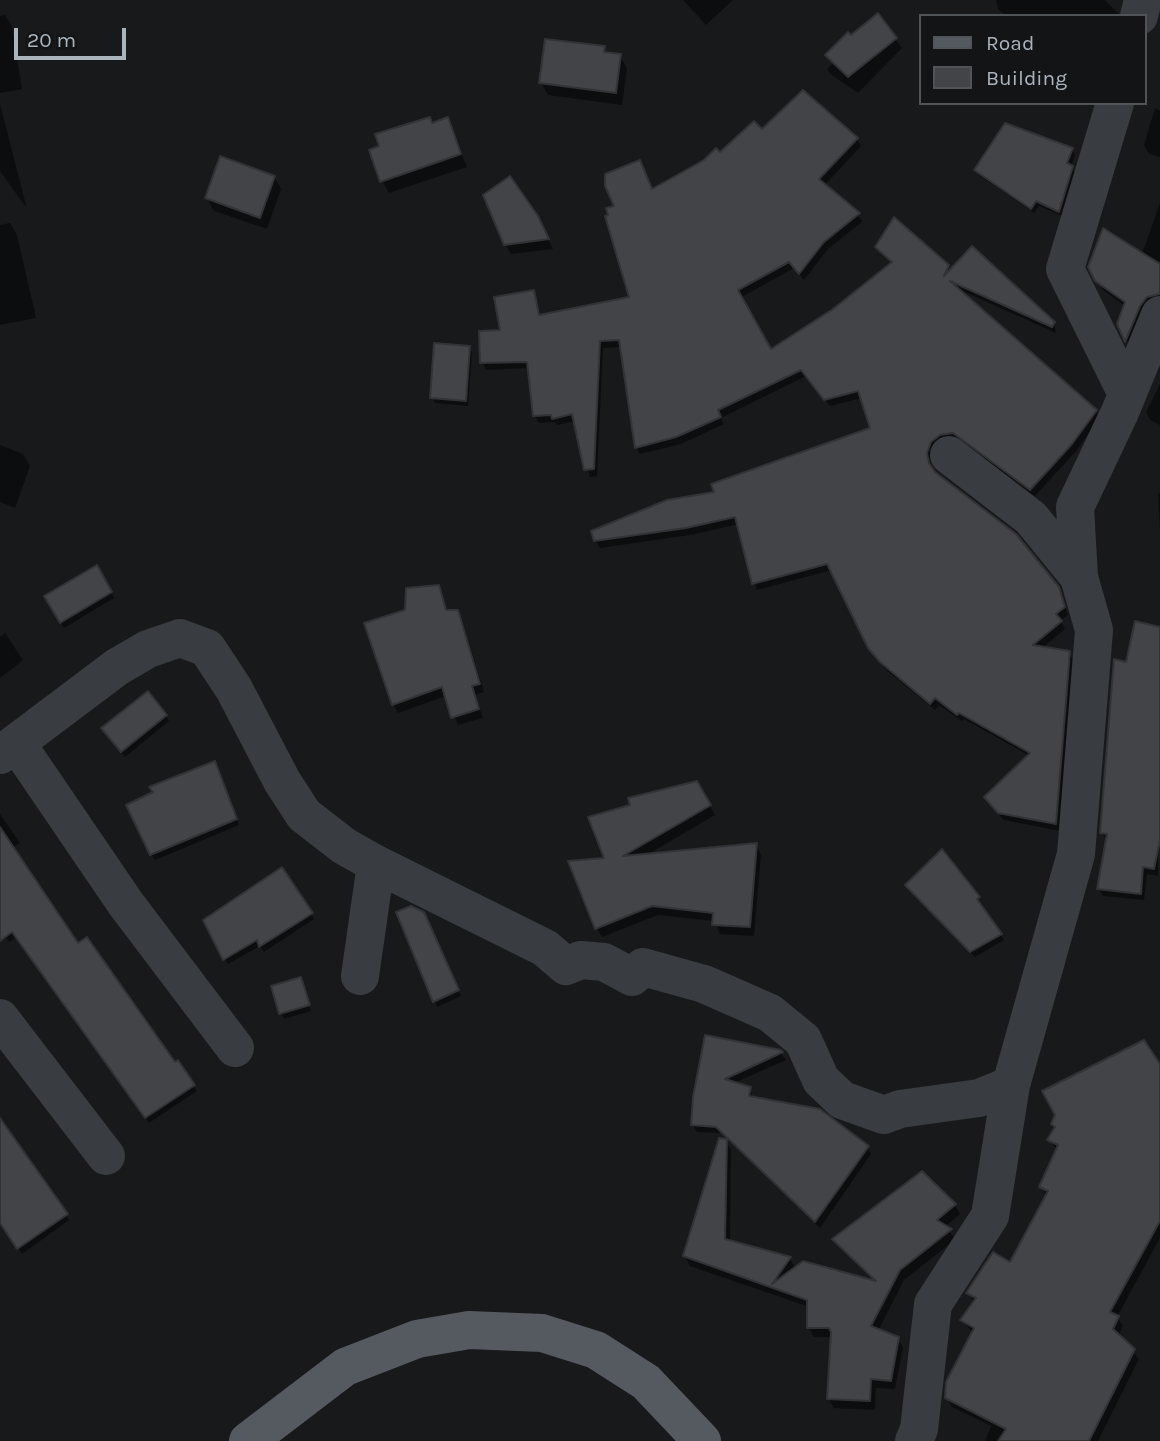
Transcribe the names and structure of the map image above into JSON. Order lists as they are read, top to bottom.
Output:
{
  "legend": ["Road", "Building"],
  "scale_bar": "20 m"
}
